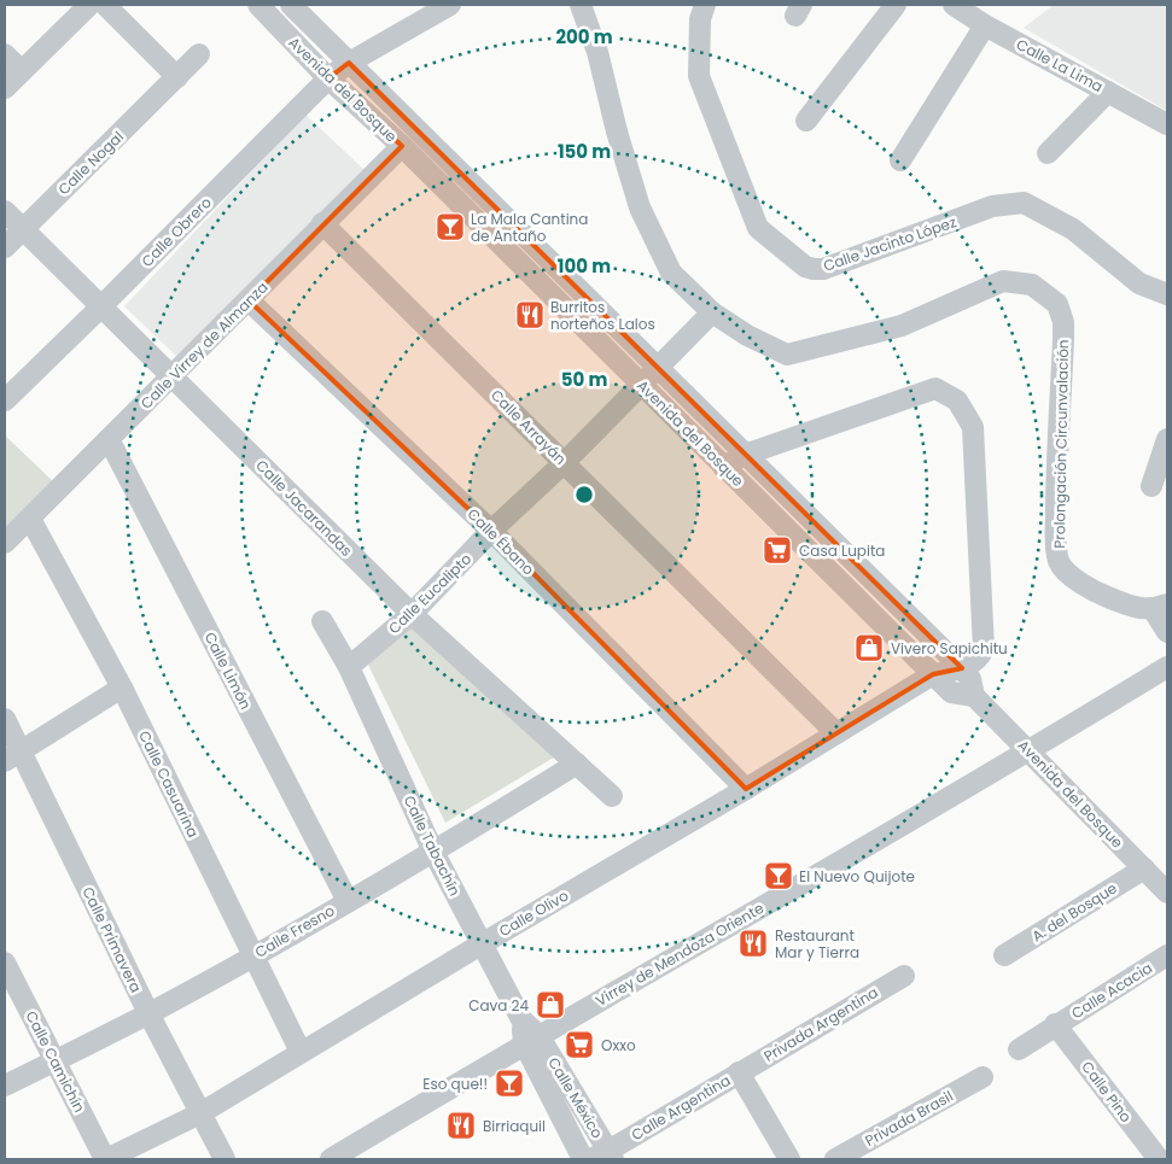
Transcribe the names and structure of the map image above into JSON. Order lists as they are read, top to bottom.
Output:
{
  "streets": {
    "street": [
      "Calle La Lima",
      "Avenida del Bosque",
      "Calle Nogal",
      "Calle Obrero",
      "Calle Jacinto López",
      "Calle Virrey de Almanza",
      "Calle Arrayán",
      "Prolongación Circunvalación",
      "Calle Jacarandas",
      "Calle Ébano",
      "Calle Eucalipto",
      "Calle Limón",
      "Calle Casuarina",
      "Calle Tabachín",
      "A. del Bosque",
      "Calle Olivo",
      "Calle Fresno",
      "Calle Primavera",
      "Virrey de Mendoza Oriente",
      "Calle Acacia",
      "Privada Argentina",
      "Calle Camichín",
      "Calle Pino",
      "Calle México",
      "Calle Argentina",
      "Privada Brasil"
    ]
  },
  "crossings": [
    ["Avenida del Bosque", "Calle Obrero"],
    ["Avenida del Bosque", "Calle Virrey de Almanza"],
    ["Avenida del Bosque", "Calle Eucalipto"],
    ["Avenida del Bosque", "A. del Bosque"],
    ["Avenida del Bosque", "Calle Olivo"],
    ["Avenida del Bosque", "Virrey de Mendoza Oriente"],
    ["Calle Nogal", "Calle Jacarandas"],
    ["Calle Obrero", "Calle Jacarandas"],
    ["Calle Virrey de Almanza", "Calle Arrayán"],
    ["Calle Virrey de Almanza", "Calle Jacarandas"],
    ["Calle Virrey de Almanza", "Calle Ébano"],
    ["Calle Virrey de Almanza", "Calle Limón"],
    ["Calle Virrey de Almanza", "Calle Casuarina"],
    ["Calle Arrayán", "Calle Eucalipto"],
    ["Calle Arrayán", "Calle Olivo"],
    ["Prolongación Circunvalación", "Calle Eucalipto"],
    ["Calle Jacarandas", "Calle Eucalipto"],
    ["Calle Jacarandas", "Calle Fresno"],
    ["Calle Ébano", "Calle Eucalipto"],
    ["Calle Ébano", "Calle Olivo"],
    ["Calle Eucalipto", "Calle Tabachín"],
    ["Calle Limón", "Calle Fresno"],
    ["Calle Casuarina", "Calle Olivo"],
    ["Calle Casuarina", "Calle Fresno"],
    ["Calle Tabachín", "Calle Olivo"],
    ["Calle Tabachín", "Calle Fresno"],
    ["Calle Tabachín", "Virrey de Mendoza Oriente"],
    ["Calle Tabachín", "Calle México"],
    ["Calle Olivo", "Calle Primavera"],
    ["Calle Olivo", "Calle Camichín"],
    ["Calle Fresno", "Calle Primavera"],
    ["Calle Fresno", "Calle Camichín"],
    ["Virrey de Mendoza Oriente", "Calle México"],
    ["Calle Acacia", "Calle Pino"],
    ["Privada Argentina", "Calle Argentina"],
    ["Calle México", "Calle Argentina"]
  ],
  "places": {
    "bar": ["La Mala Cantina de Antaño", "El Nuevo Quijote", "Eso que!!"],
    "restaurant": ["Burritos norteños Lalos", "Restaurant Mar y Tierra", "Birriaquil"],
    "supermarket": ["Casa Lupita", "Oxxo"],
    "shop": ["Vivero Sapichitu", "Cava 24"]
  },
  "rings": [
    "200 m",
    "150 m",
    "100 m",
    "50 m"
  ]
}
